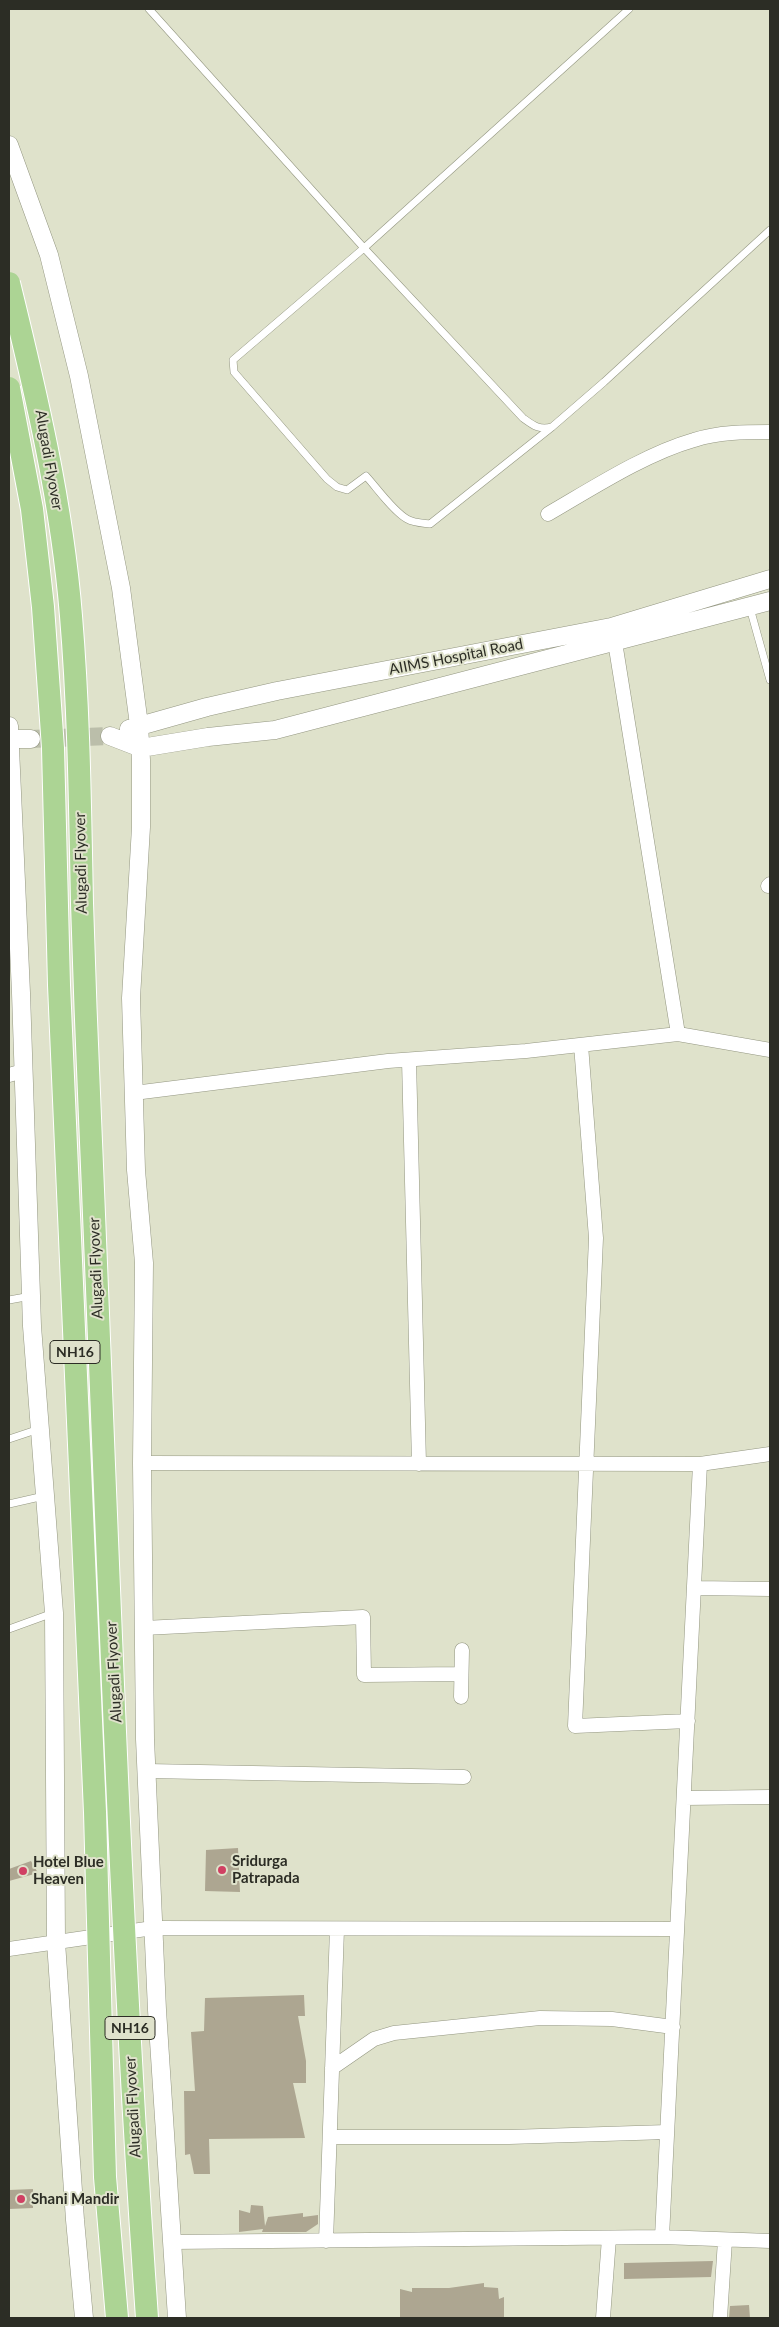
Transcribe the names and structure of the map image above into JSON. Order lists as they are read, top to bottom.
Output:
{
  "streets": {
    "highway": ["Alugadi Flyover", "NH16"],
    "street": ["AIIMS Hospital Road"]
  },
  "places": ["Sridurga Patrapada", "Hotel Blue Heaven", "Shani Mandir"]
}
